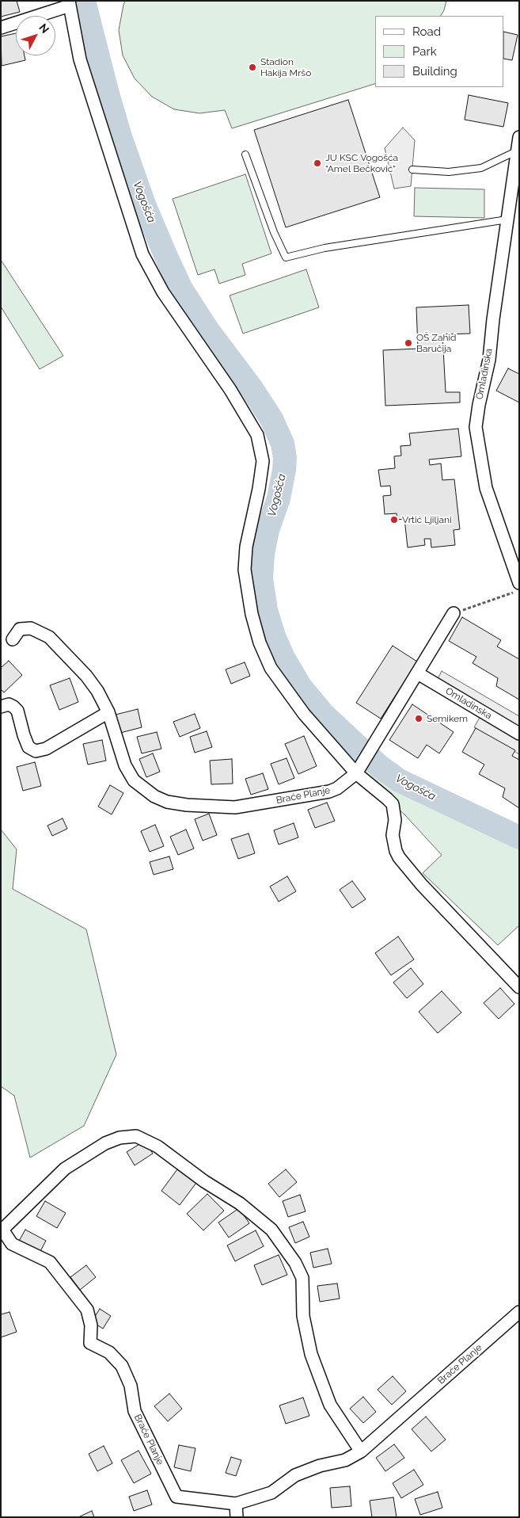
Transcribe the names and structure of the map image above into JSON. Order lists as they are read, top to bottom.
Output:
{
  "streets": {
    "street": ["Omladinska", "Braće Planje"]
  },
  "water": ["Vogošća"],
  "places": [
    "Stadion Hakija Mršo",
    "JU KSC Vogošća \"Amel Bečković\"",
    "OŠ Zahid Baručija",
    "Vrtić Ljiljani",
    "Semikem"
  ],
  "legend": ["Road", "Park", "Building"],
  "north": "top right"
}
